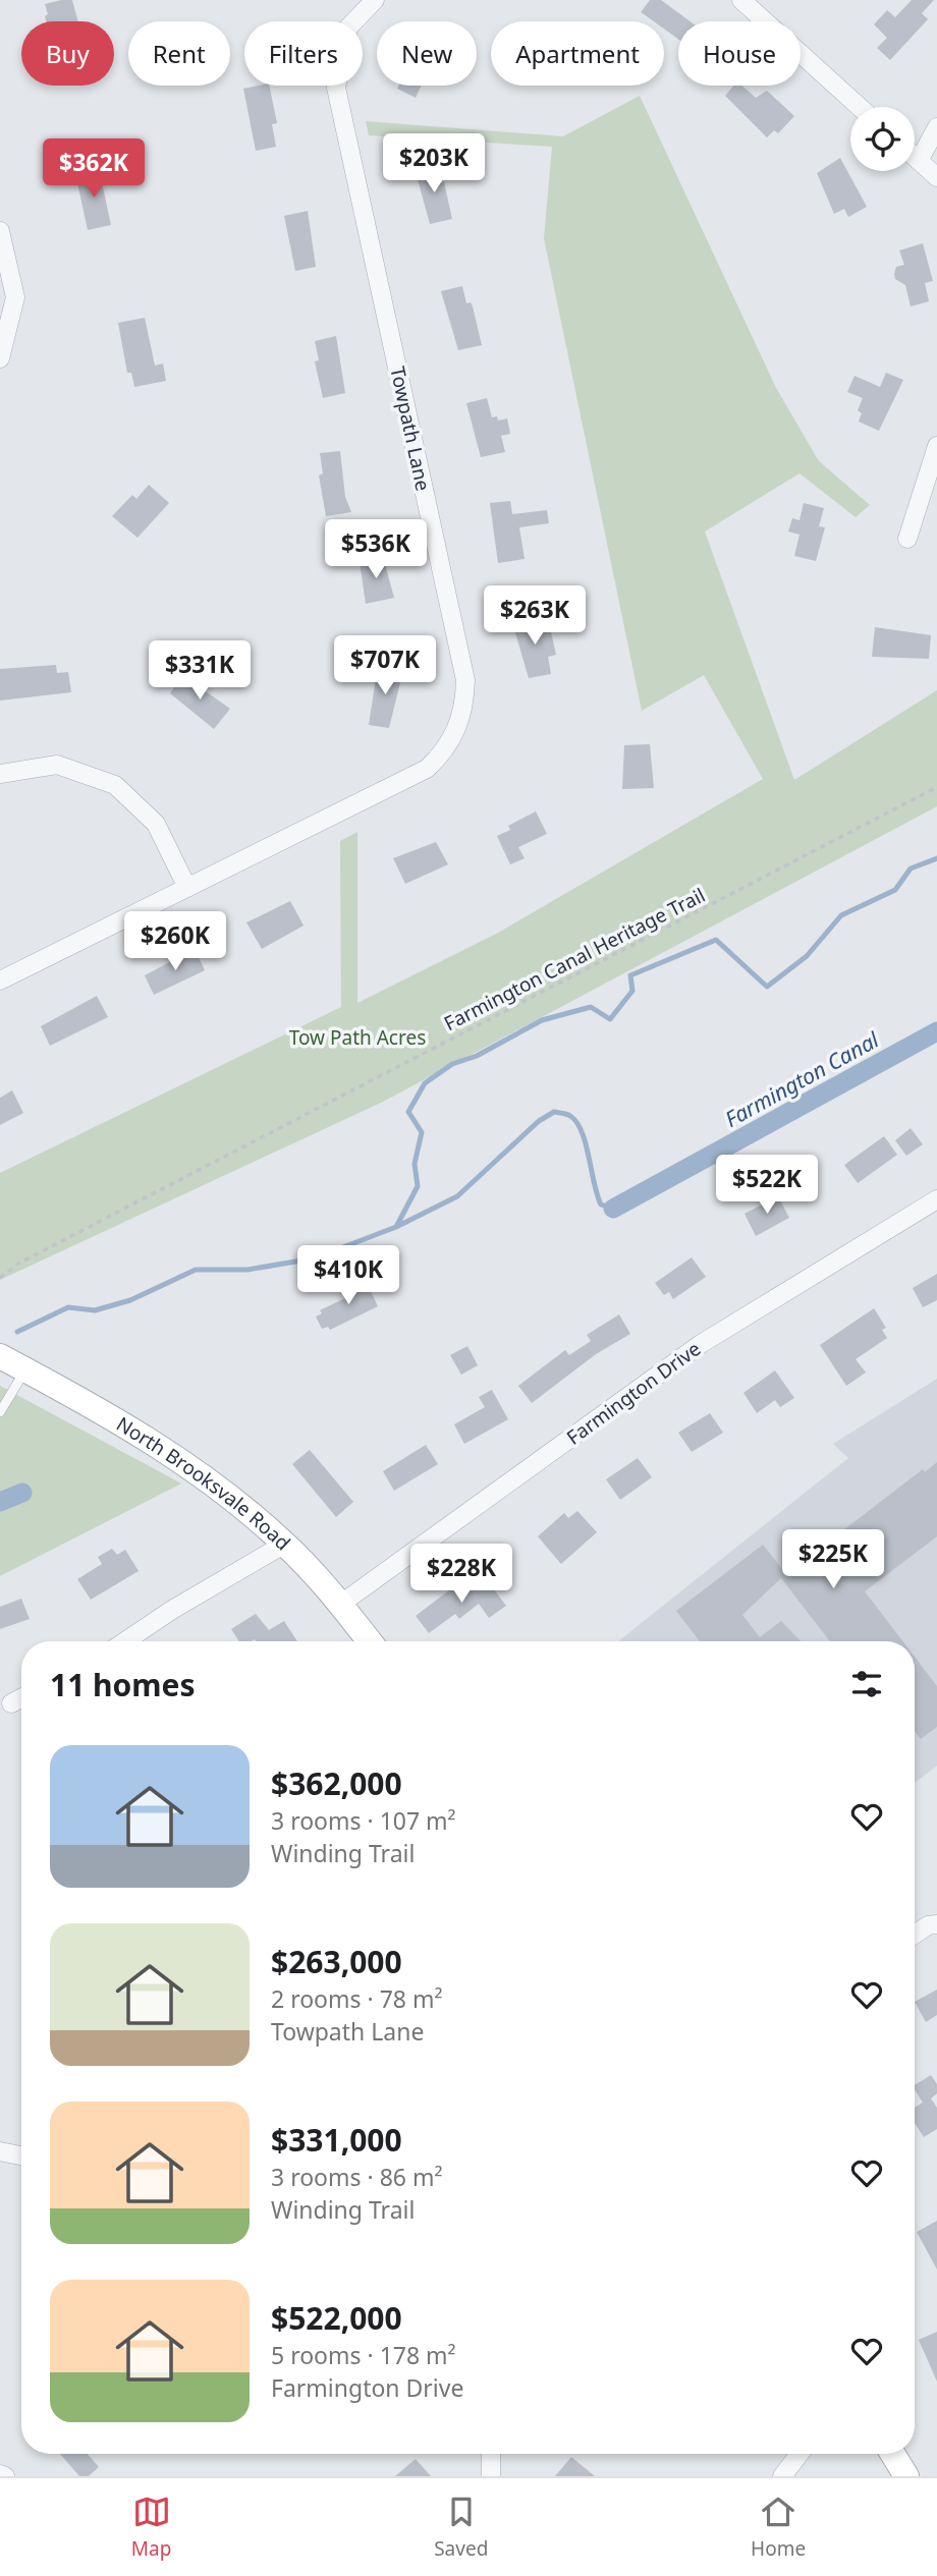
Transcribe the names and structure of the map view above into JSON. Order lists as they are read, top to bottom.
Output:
{
  "streets": {
    "main road": ["North Brooksvale Road"],
    "street": ["Towpath Lane", "Farmington Drive"],
    "path": ["Farmington Canal Heritage Trail"]
  },
  "crossings": [
    ["Farmington Drive", "North Brooksvale Road"]
  ],
  "water": ["Farmington Canal"],
  "parks": ["Tow Path Acres"],
  "page": {
    "chip": [
      "Buy",
      "Rent",
      "Filters",
      "New",
      "Apartment",
      "House"
    ],
    "price": [
      "$203K",
      "$362K",
      "$536K",
      "$263K",
      "$707K",
      "$331K",
      "$260K",
      "$522K",
      "$410K",
      "$225K",
      "$228K"
    ],
    "heading": "11 homes",
    "list": [
      {
        "name": "$362,000",
        "note": "3 rooms · 107 m² · Winding Trail"
      },
      {
        "name": "$263,000",
        "note": "2 rooms · 78 m² · Towpath Lane"
      },
      {
        "name": "$331,000",
        "note": "3 rooms · 86 m² · Winding Trail"
      },
      {
        "name": "$522,000",
        "note": "5 rooms · 178 m² · Farmington Drive"
      }
    ],
    "tabs": ["Map", "Saved", "Home"]
  }
}
